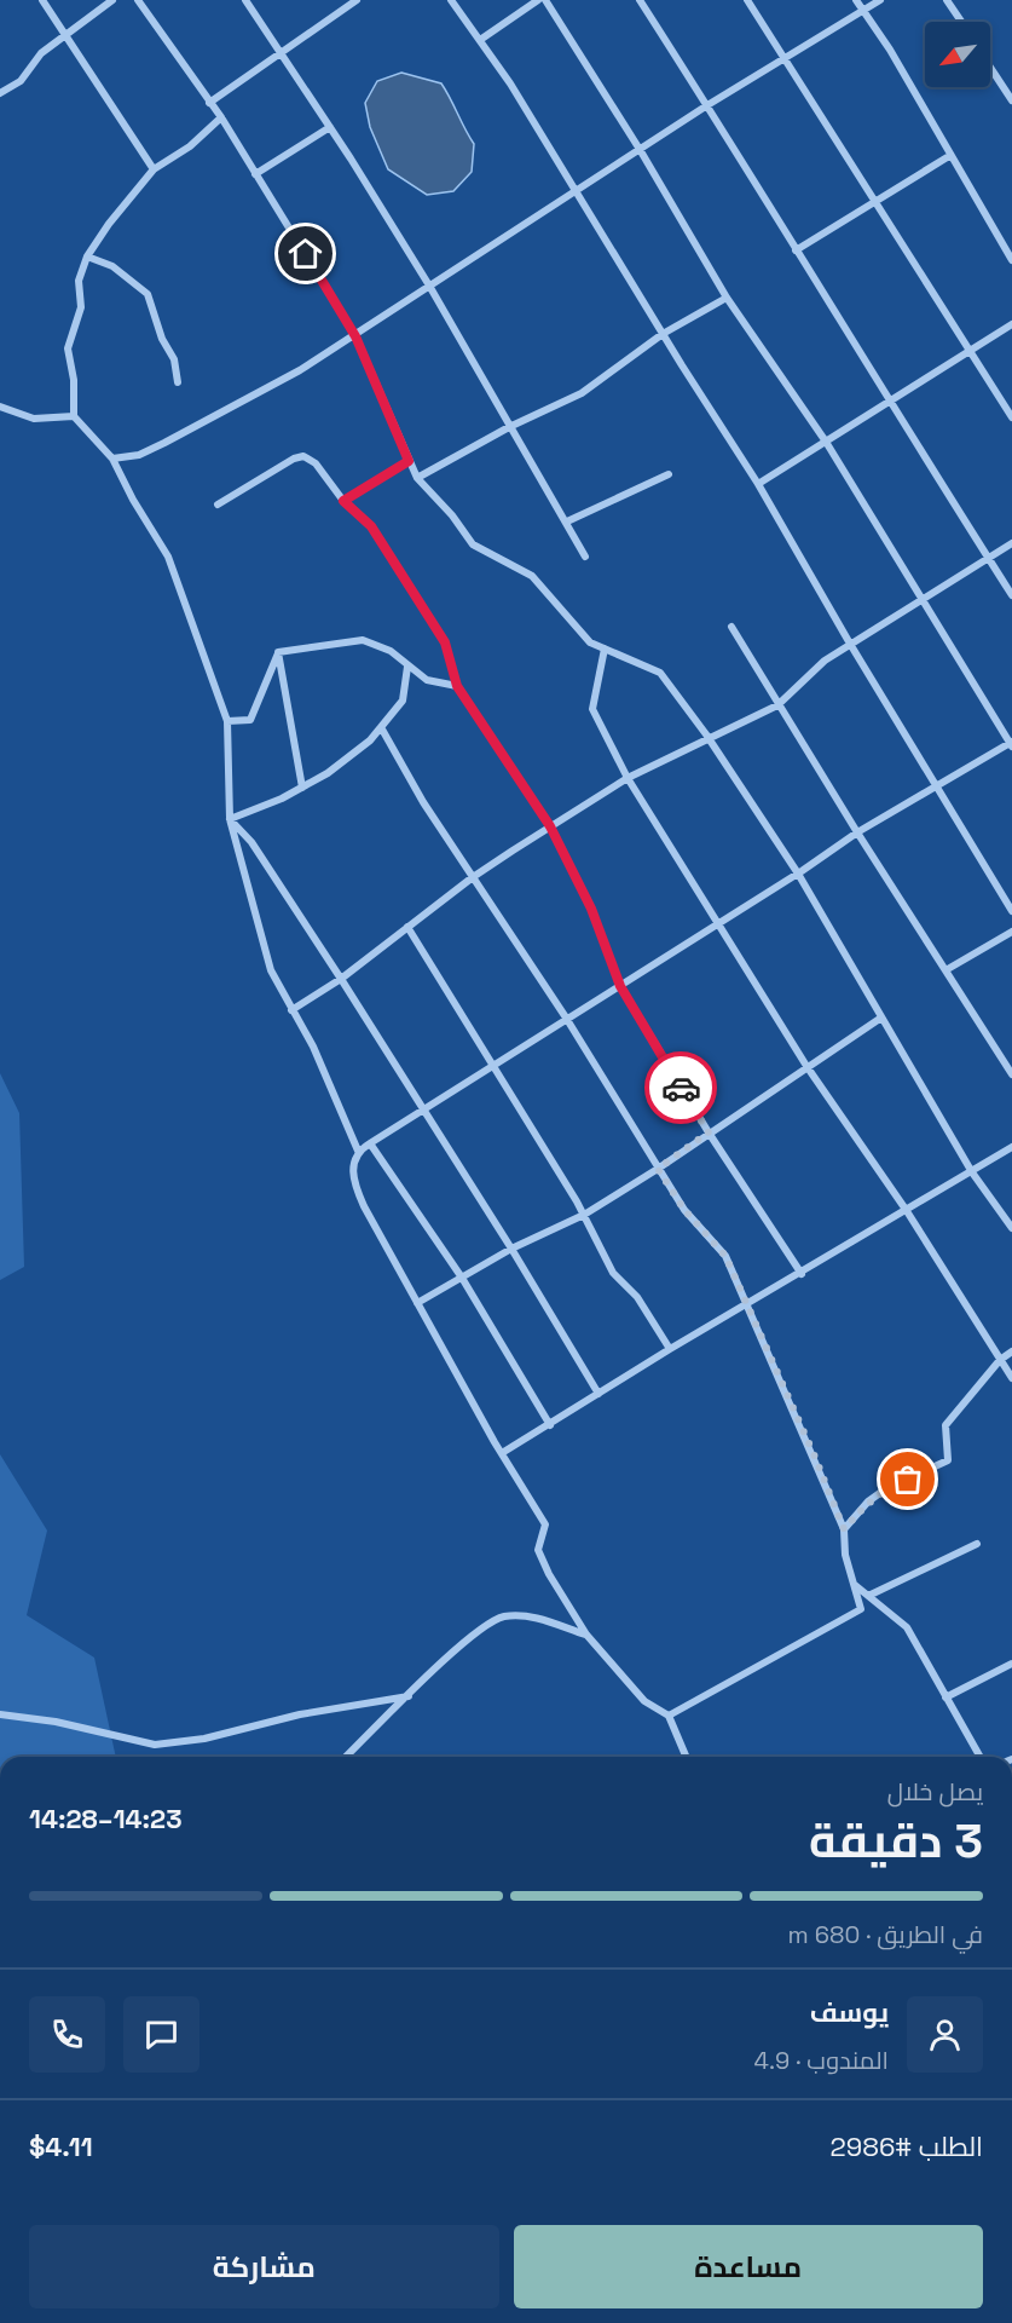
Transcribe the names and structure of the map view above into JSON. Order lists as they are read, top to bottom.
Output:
{
  "north": "bottom left",
  "page": {
    "heading": ["3 دقيقة", "يصل خلال", "14:23–14:28"],
    "panel": [
      "يوسف",
      "المندوب · 4.9",
      "الطلب #2986",
      "$4.11"
    ],
    "bar": "في الطريق · 680 m",
    "buttons": ["مساعدة", "مشاركة"]
  }
}
